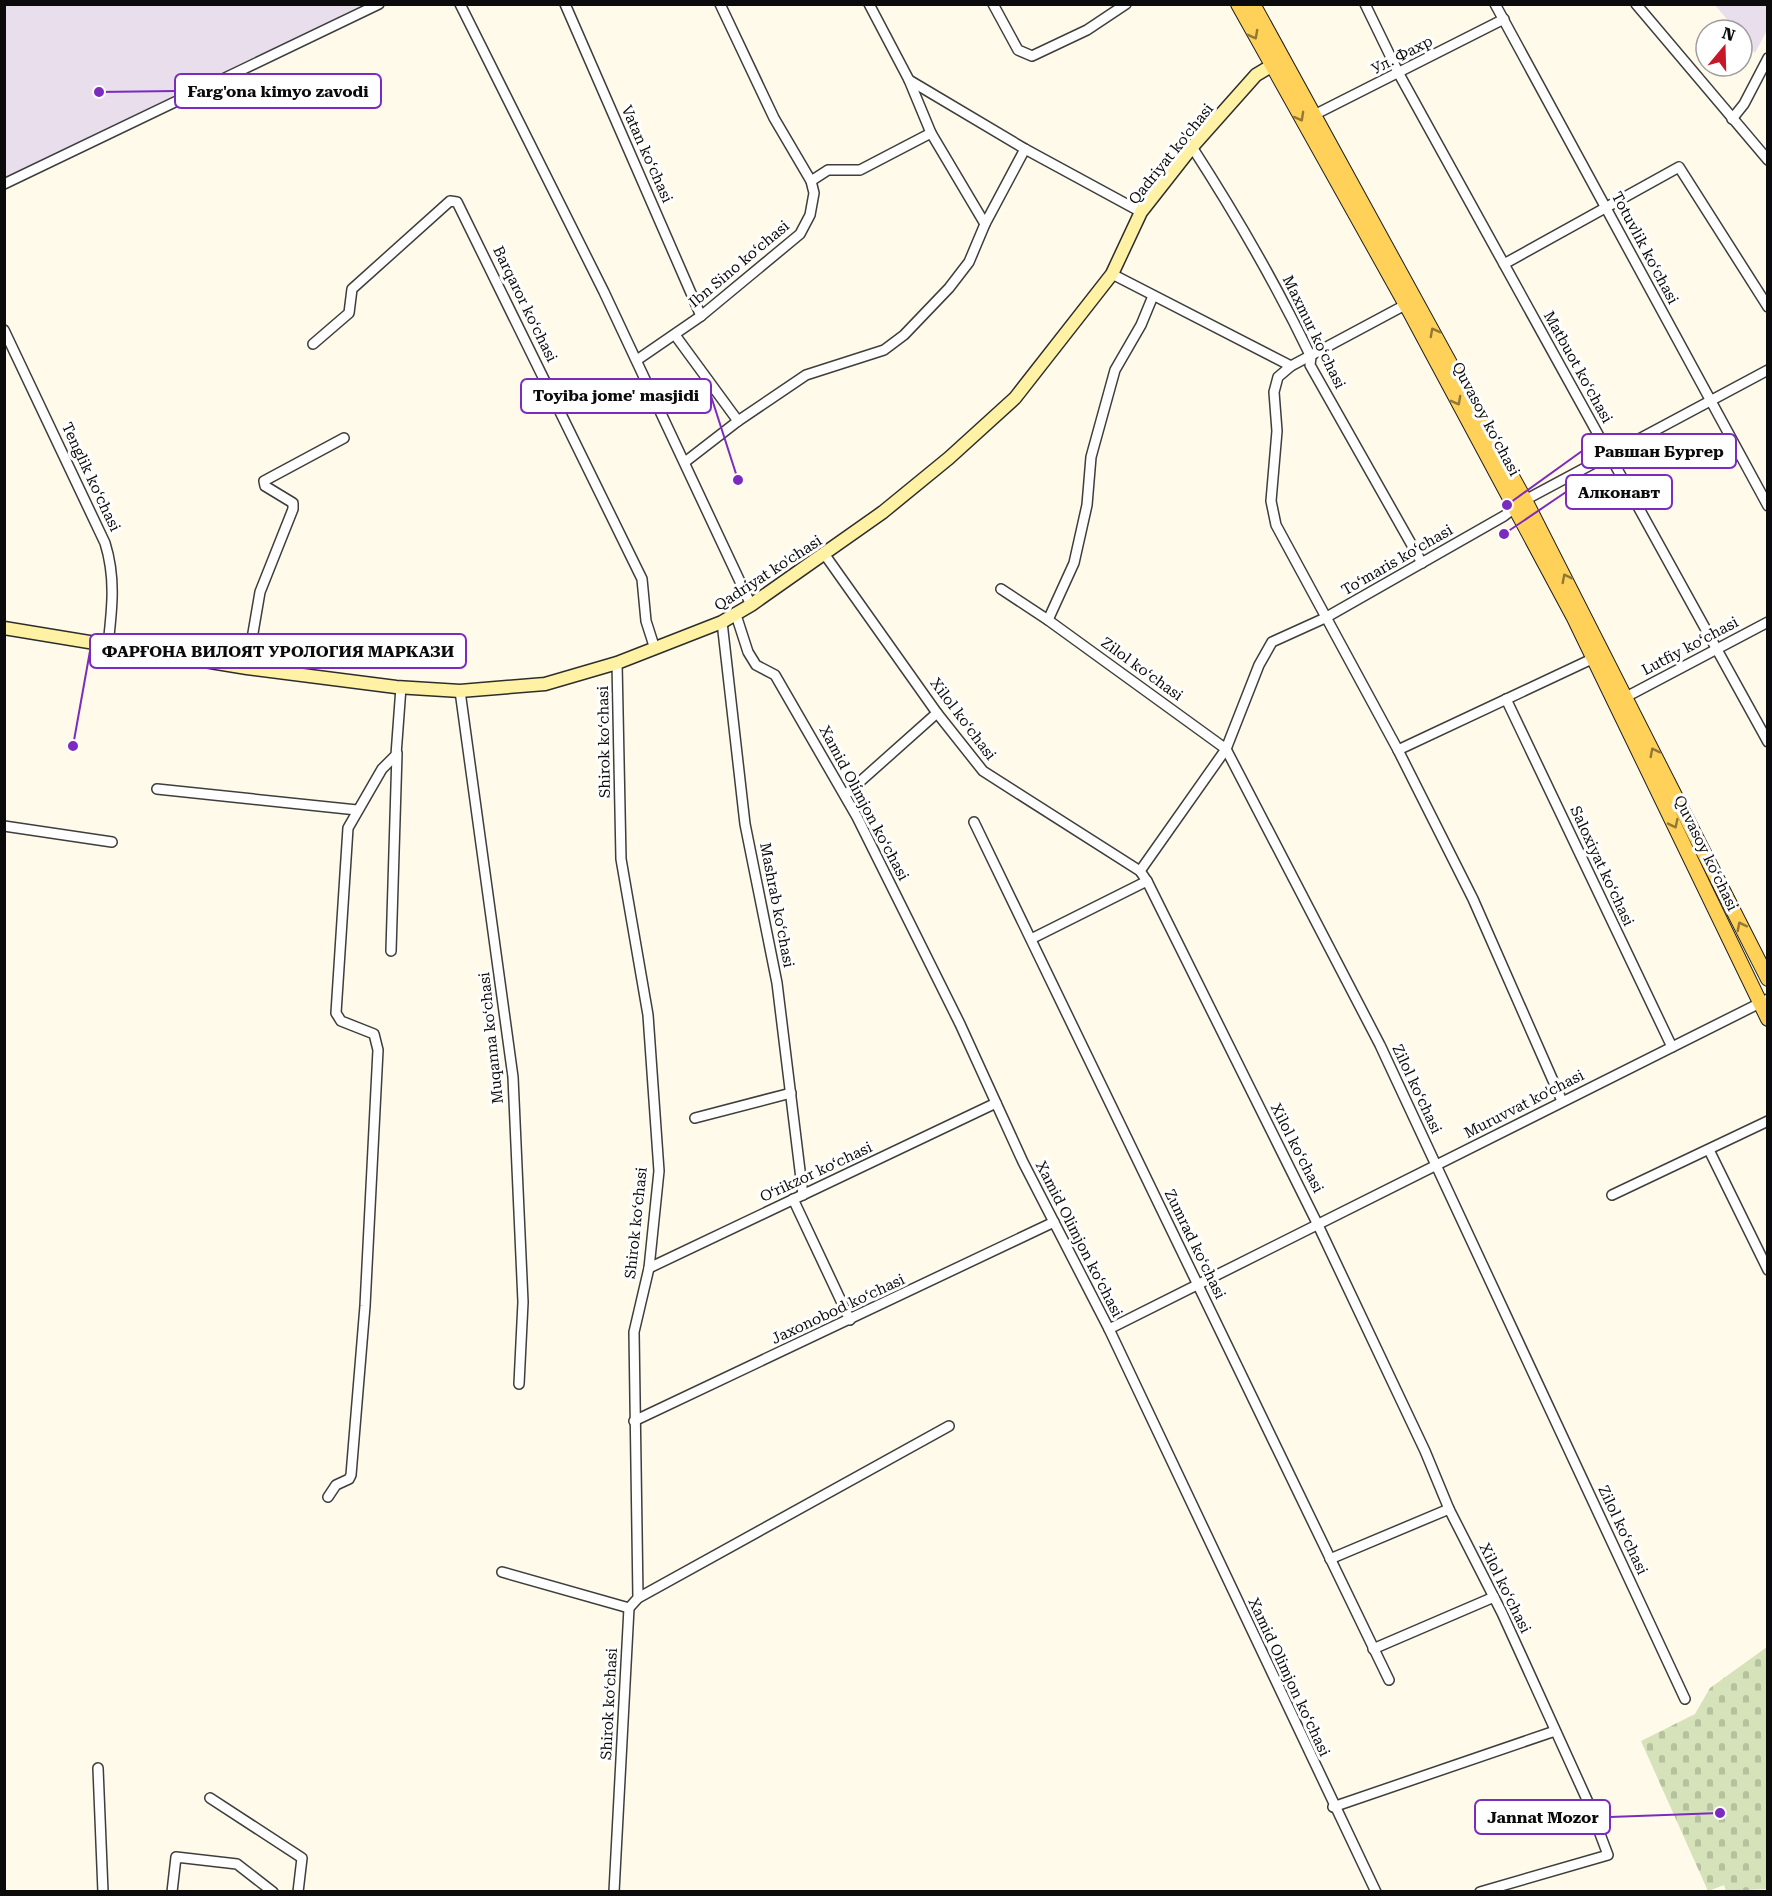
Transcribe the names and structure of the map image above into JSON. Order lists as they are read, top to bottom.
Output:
{
  "streets": {
    "main road": ["Quvasoy koʻchasi"],
    "street": [
      "Ул. Фахр",
      "Vatan koʻchasi",
      "Qadriyat ko'chasi",
      "Totuvlik koʻchasi",
      "Ibn Sino koʻchasi",
      "Barqaror koʻchasi",
      "Maxmur koʻchasi",
      "Matbuot koʻchasi",
      "Tenglik koʻchasi",
      "Toʻmaris koʻchasi",
      "Lutfiy koʻchasi",
      "Zilol koʻchasi",
      "Xilol koʻchasi",
      "Shirok koʻchasi",
      "Xamid Olimjon koʻchasi",
      "Saloxiyat koʻchasi",
      "Mashrab koʻchasi",
      "Muqanna koʻchasi",
      "Muruvvat ko'chasi",
      "Oʻrikzor koʻchasi",
      "Zumrad koʻchasi",
      "Jaxonobod koʻchasi"
    ]
  },
  "crossings": [
    ["Ул. Фахр", "Totuvlik koʻchasi"],
    ["Ул. Фахр", "Matbuot koʻchasi"],
    ["Ул. Фахр", "Quvasoy koʻchasi"],
    ["Vatan koʻchasi", "Ibn Sino koʻchasi"],
    ["Qadriyat ko'chasi", "Barqaror koʻchasi"],
    ["Qadriyat ko'chasi", "Maxmur koʻchasi"],
    ["Qadriyat ko'chasi", "Quvasoy koʻchasi"],
    ["Qadriyat ko'chasi", "Tenglik koʻchasi"],
    ["Qadriyat ko'chasi", "Xilol koʻchasi"],
    ["Qadriyat ko'chasi", "Shirok koʻchasi"],
    ["Qadriyat ko'chasi", "Xamid Olimjon koʻchasi"],
    ["Qadriyat ko'chasi", "Mashrab koʻchasi"],
    ["Qadriyat ko'chasi", "Muqanna koʻchasi"],
    ["Totuvlik koʻchasi", "Toʻmaris koʻchasi"],
    ["Maxmur koʻchasi", "Toʻmaris koʻchasi"],
    ["Matbuot koʻchasi", "Toʻmaris koʻchasi"],
    ["Matbuot koʻchasi", "Lutfiy koʻchasi"],
    ["Quvasoy koʻchasi", "Toʻmaris koʻchasi"],
    ["Quvasoy koʻchasi", "Lutfiy koʻchasi"],
    ["Quvasoy koʻchasi", "Muruvvat ko'chasi"],
    ["Toʻmaris koʻchasi", "Zilol koʻchasi"],
    ["Toʻmaris koʻchasi", "Xilol koʻchasi"],
    ["Zilol koʻchasi", "Muruvvat ko'chasi"],
    ["Xilol koʻchasi", "Muruvvat ko'chasi"],
    ["Shirok koʻchasi", "Oʻrikzor koʻchasi"],
    ["Shirok koʻchasi", "Jaxonobod koʻchasi"],
    ["Xamid Olimjon koʻchasi", "Muruvvat ko'chasi"],
    ["Xamid Olimjon koʻchasi", "Oʻrikzor koʻchasi"],
    ["Xamid Olimjon koʻchasi", "Jaxonobod koʻchasi"],
    ["Saloxiyat koʻchasi", "Muruvvat ko'chasi"],
    ["Mashrab koʻchasi", "Oʻrikzor koʻchasi"],
    ["Muruvvat ko'chasi", "Zumrad koʻchasi"]
  ],
  "places": [
    "Farg'ona kimyo zavodi",
    "Toyiba jome' masjidi",
    "Равшан Бургер",
    "Алконавт",
    "ФАРҒОНА ВИЛОЯТ УРОЛОГИЯ МАРКАЗИ",
    "Jannat Mozor"
  ],
  "north": "top"
}
